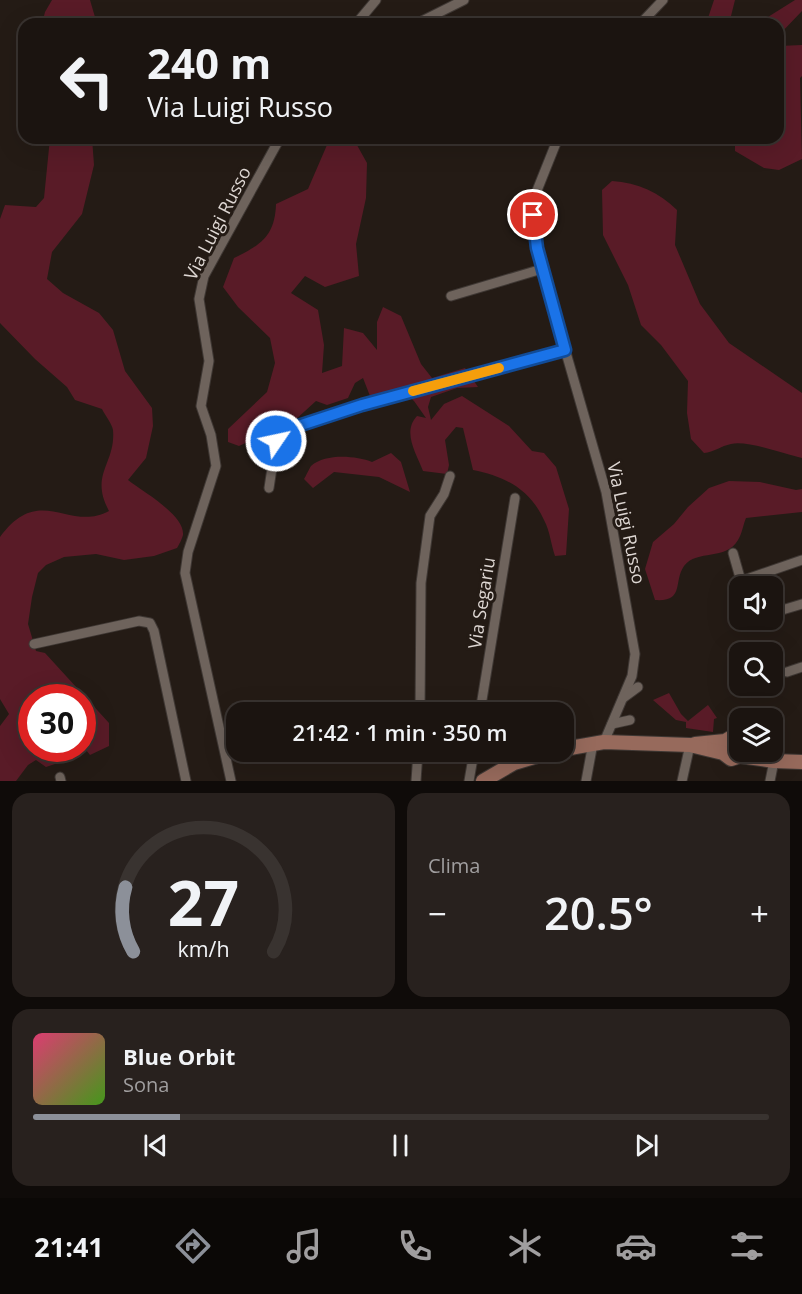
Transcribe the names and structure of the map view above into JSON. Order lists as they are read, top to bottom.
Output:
{
  "streets": {
    "street": ["Via Luigi Russo", "Via Segariu"]
  },
  "page": {
    "turn": ["240 m", "Via Luigi Russo"],
    "limit": "30",
    "trip": "21:42 · 1 min · 350 m",
    "tile": "Clima",
    "heat": ["−", "20.5°", "+"],
    "song": ["Blue Orbit", "Sona"],
    "tabs": "21:41",
    "gauge": ["27", "km/h"]
  }
}
